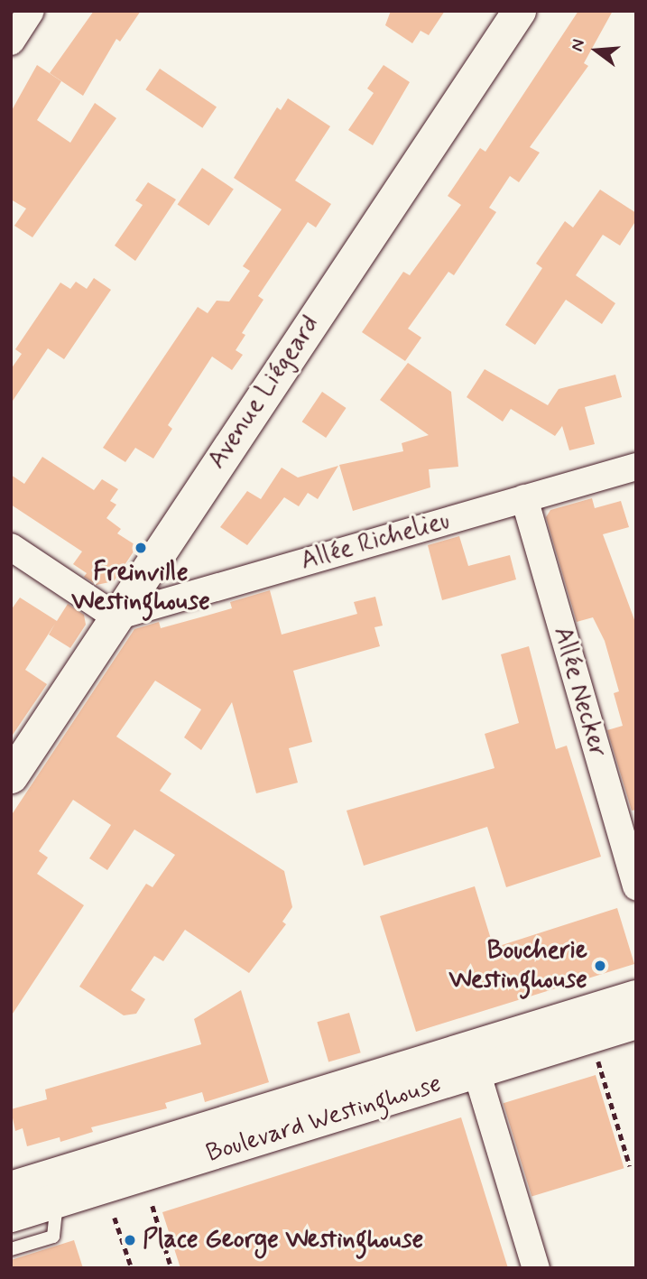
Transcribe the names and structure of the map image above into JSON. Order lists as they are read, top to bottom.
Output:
{
  "streets": {
    "main road": ["Boulevard Westinghouse"],
    "street": ["Avenue Liégeard", "Allée Richelieu", "Allée Necker"]
  },
  "crossings": [
    ["Avenue Liégeard", "Allée Richelieu"],
    ["Allée Richelieu", "Allée Necker"]
  ],
  "places": ["Freinville Westinghouse", "Boucherie Westinghouse", "Place George Westinghouse"],
  "north": "left"
}
